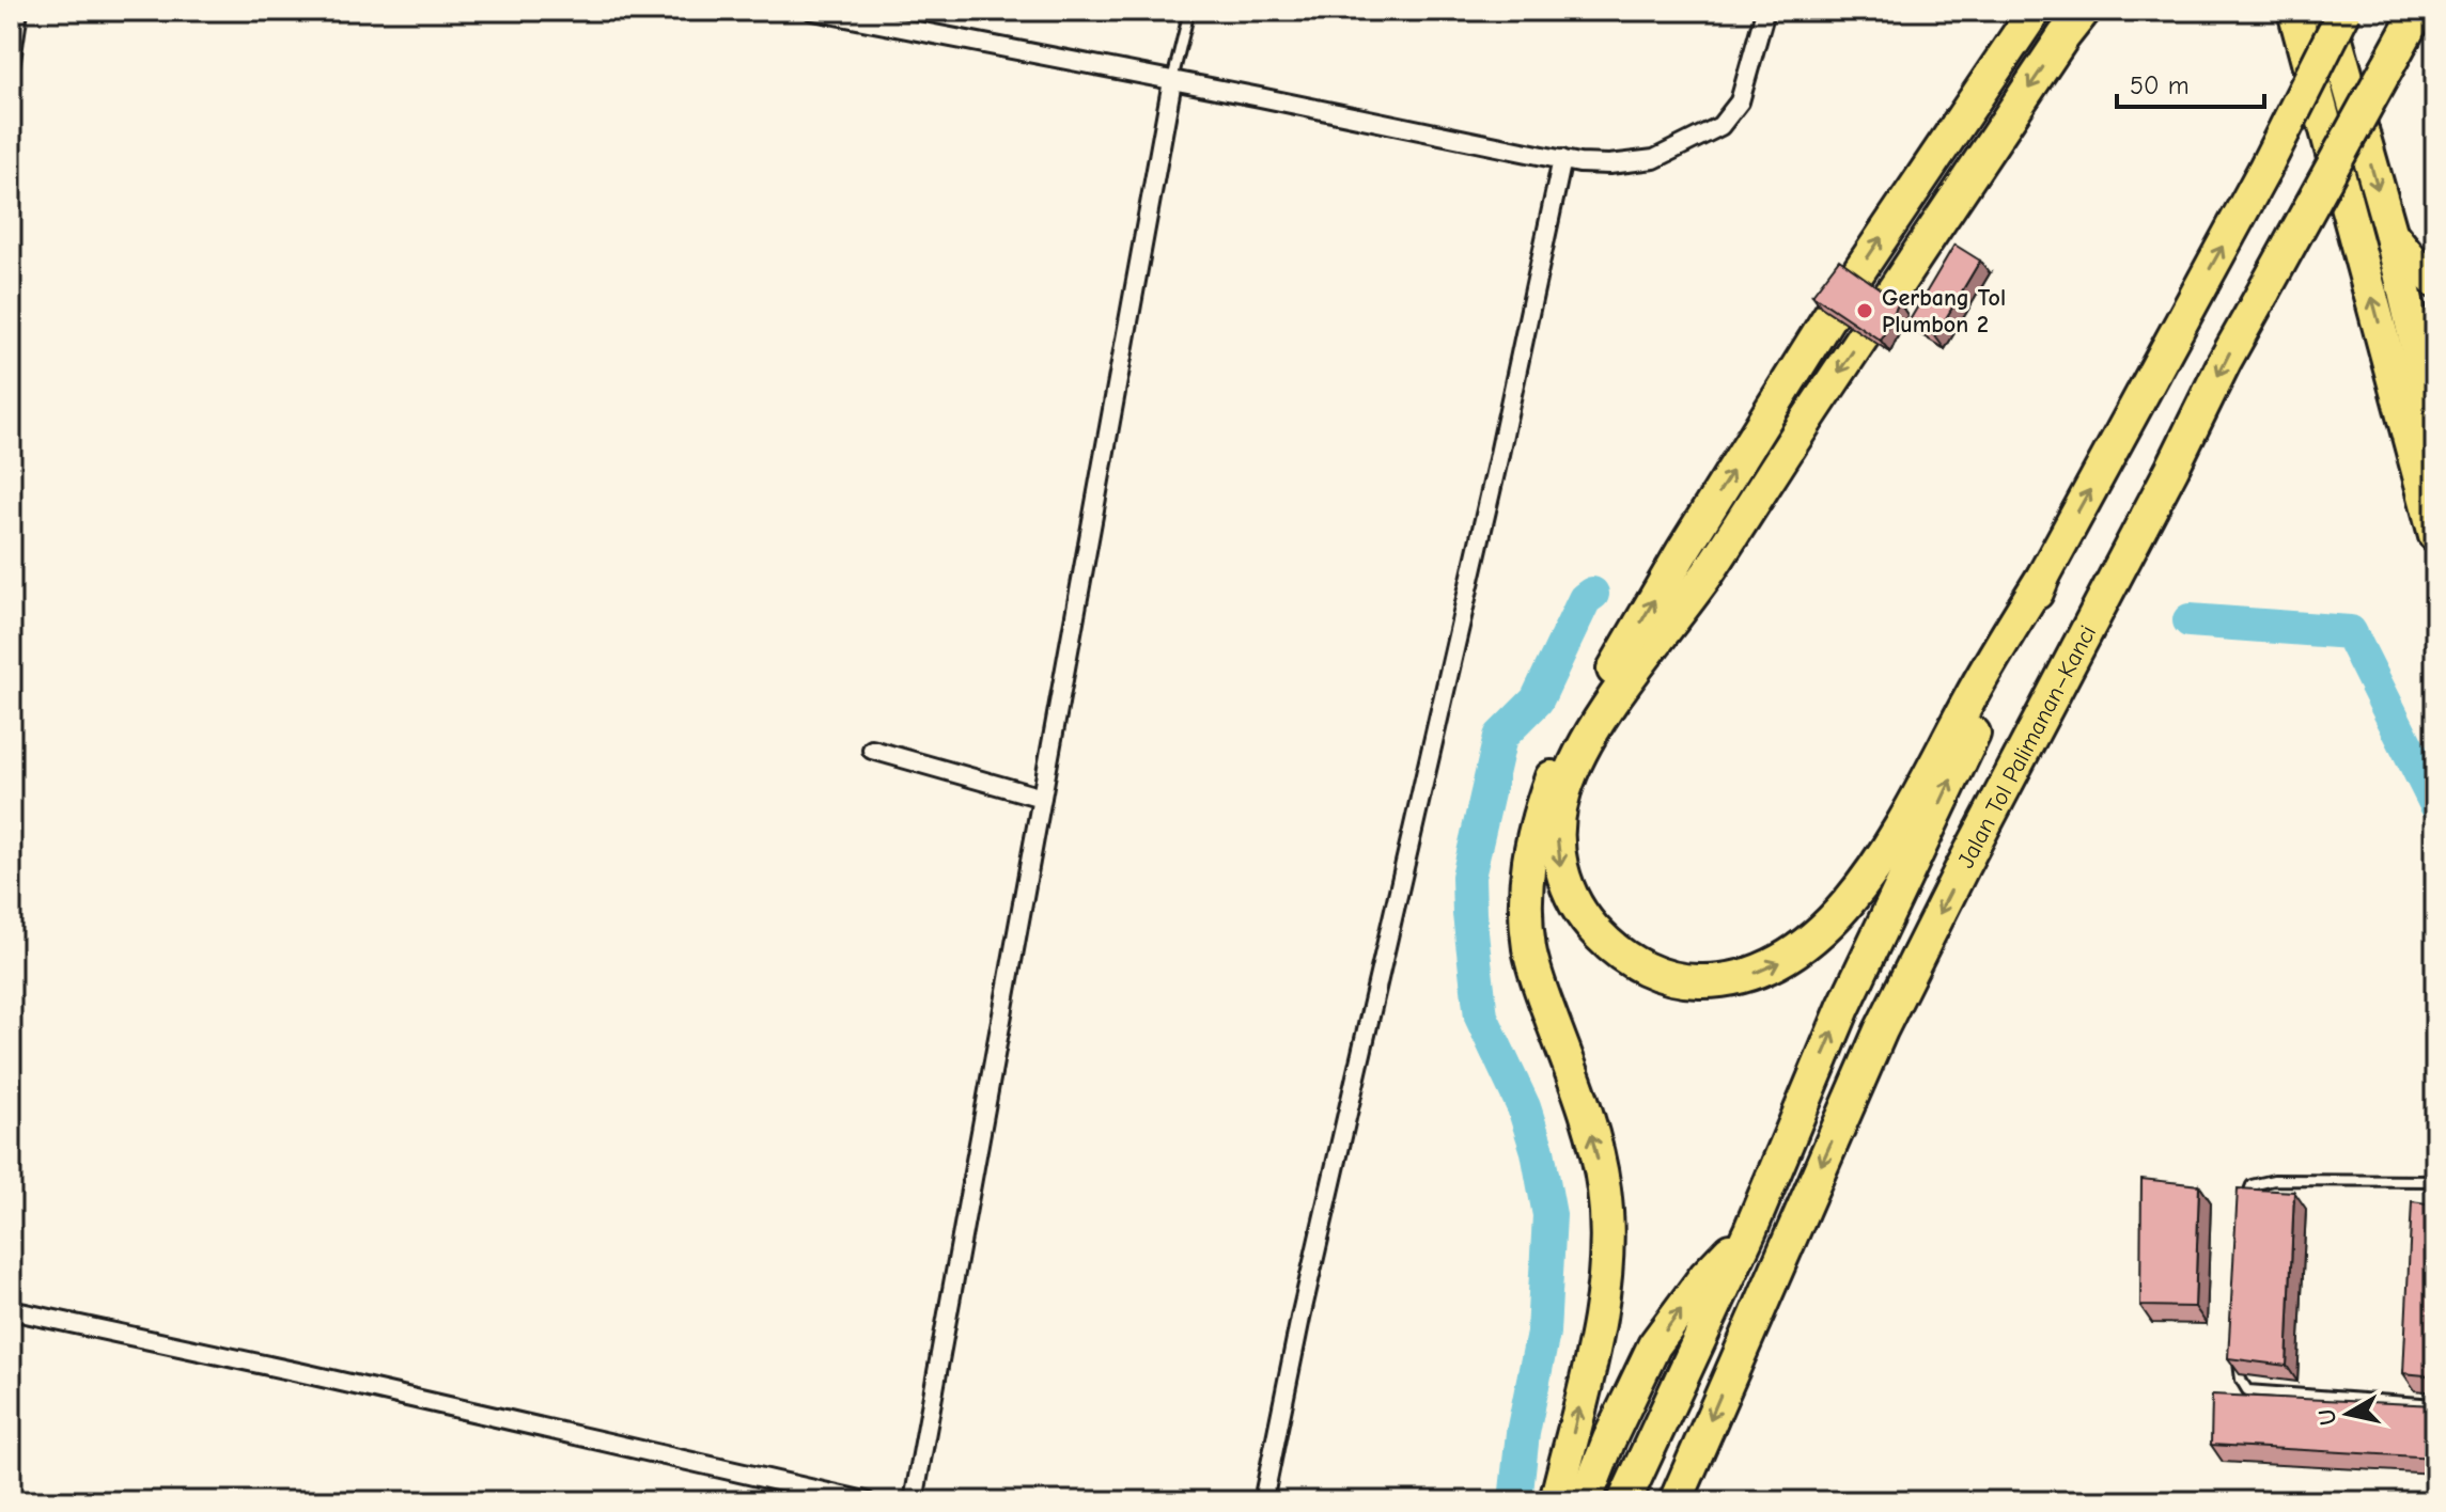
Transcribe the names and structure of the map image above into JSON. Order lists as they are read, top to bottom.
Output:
{
  "streets": {
    "highway": ["Jalan Tol Palimanan–Kanci"]
  },
  "places": ["Gerbang Tol Plumbon 2"],
  "scale_bar": "50 m",
  "north": "left"
}
